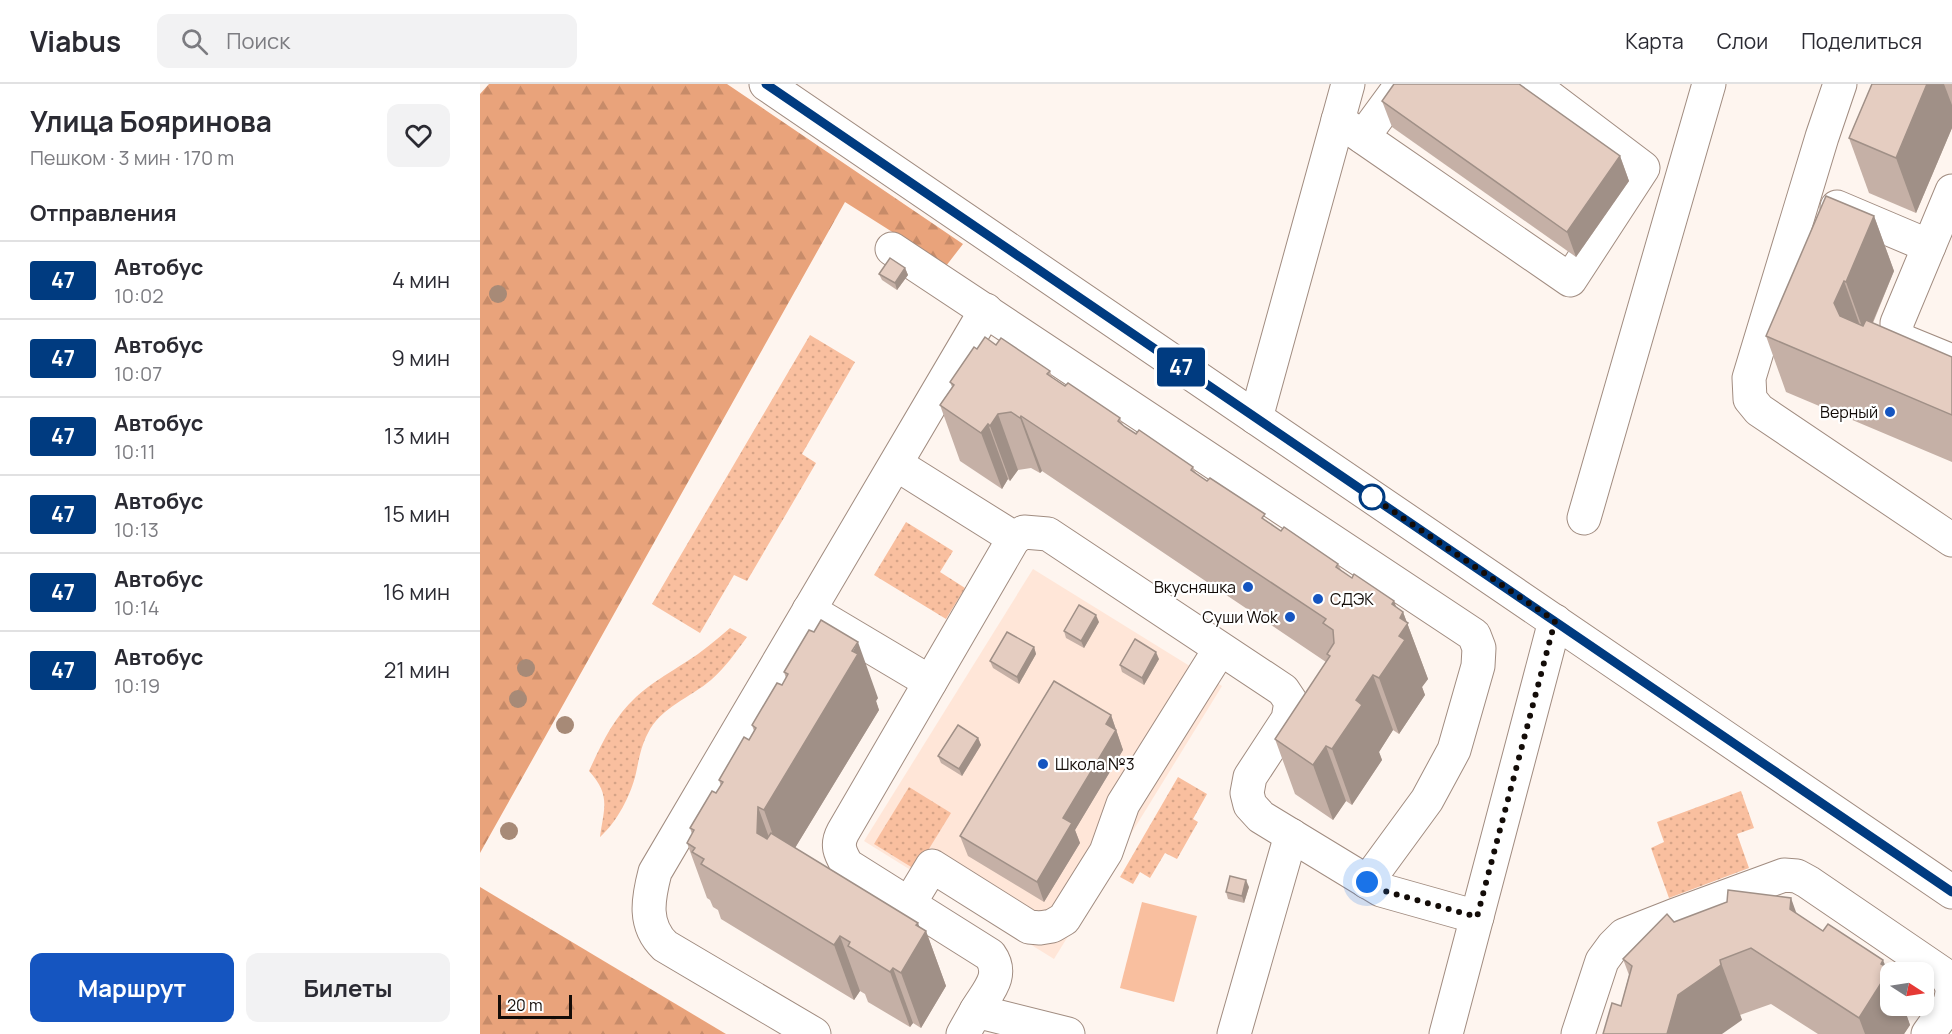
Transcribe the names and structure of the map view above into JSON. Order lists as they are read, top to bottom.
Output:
{
  "places": [
    "Верный",
    "Вкусняшка",
    "СДЭК",
    "Суши Wok",
    "Школа №3"
  ],
  "lines": ["bus line 47"],
  "scale_bar": "20 m",
  "north": "right",
  "page": {
    "header": "Viabus",
    "search": "Поиск",
    "nav": ["Карта", "Слои", "Поделиться"],
    "heading": [
      ["Улица Бояринова", "Пешком · 3 мин · 170 m"],
      "Отправления"
    ],
    "on_map": "47",
    "list": [
      {
        "mark": "47",
        "name": "Автобус",
        "note": "10:02",
        "value": "4 мин"
      },
      {
        "mark": "47",
        "name": "Автобус",
        "note": "10:07",
        "value": "9 мин"
      },
      {
        "mark": "47",
        "name": "Автобус",
        "note": "10:11",
        "value": "13 мин"
      },
      {
        "mark": "47",
        "name": "Автобус",
        "note": "10:13",
        "value": "15 мин"
      },
      {
        "mark": "47",
        "name": "Автобус",
        "note": "10:14",
        "value": "16 мин"
      },
      {
        "mark": "47",
        "name": "Автобус",
        "note": "10:19",
        "value": "21 мин"
      }
    ],
    "buttons": ["Маршрут", "Билеты"],
    "scale": "20 m"
  }
}
